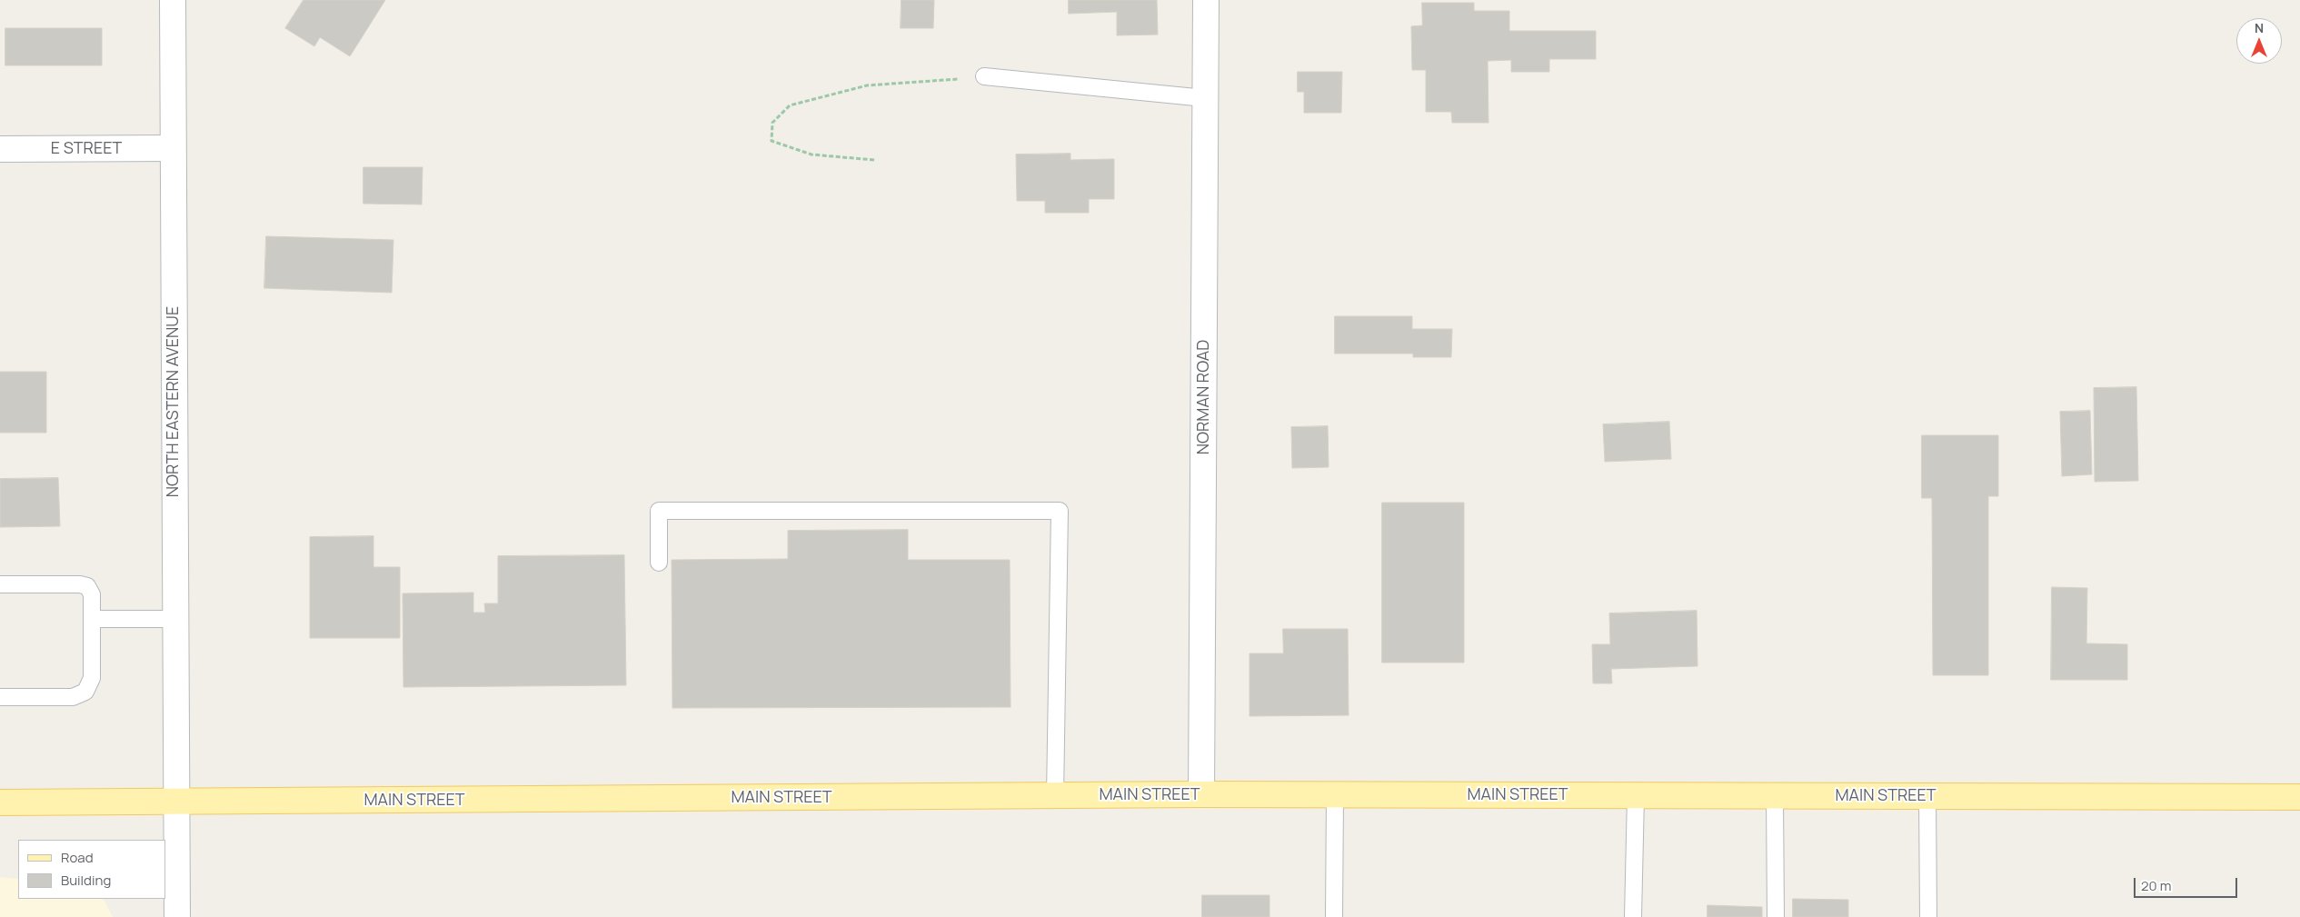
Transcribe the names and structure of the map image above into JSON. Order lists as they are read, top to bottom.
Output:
{
  "streets": {
    "main road": ["MAIN STREET"],
    "street": ["E STREET", "NORMAN ROAD", "NORTH EASTERN AVENUE"]
  },
  "crossings": [
    ["E STREET", "NORTH EASTERN AVENUE"],
    ["NORMAN ROAD", "MAIN STREET"],
    ["NORTH EASTERN AVENUE", "MAIN STREET"]
  ],
  "legend": ["Road", "Building"],
  "scale_bar": "20 m",
  "north": "top"
}
